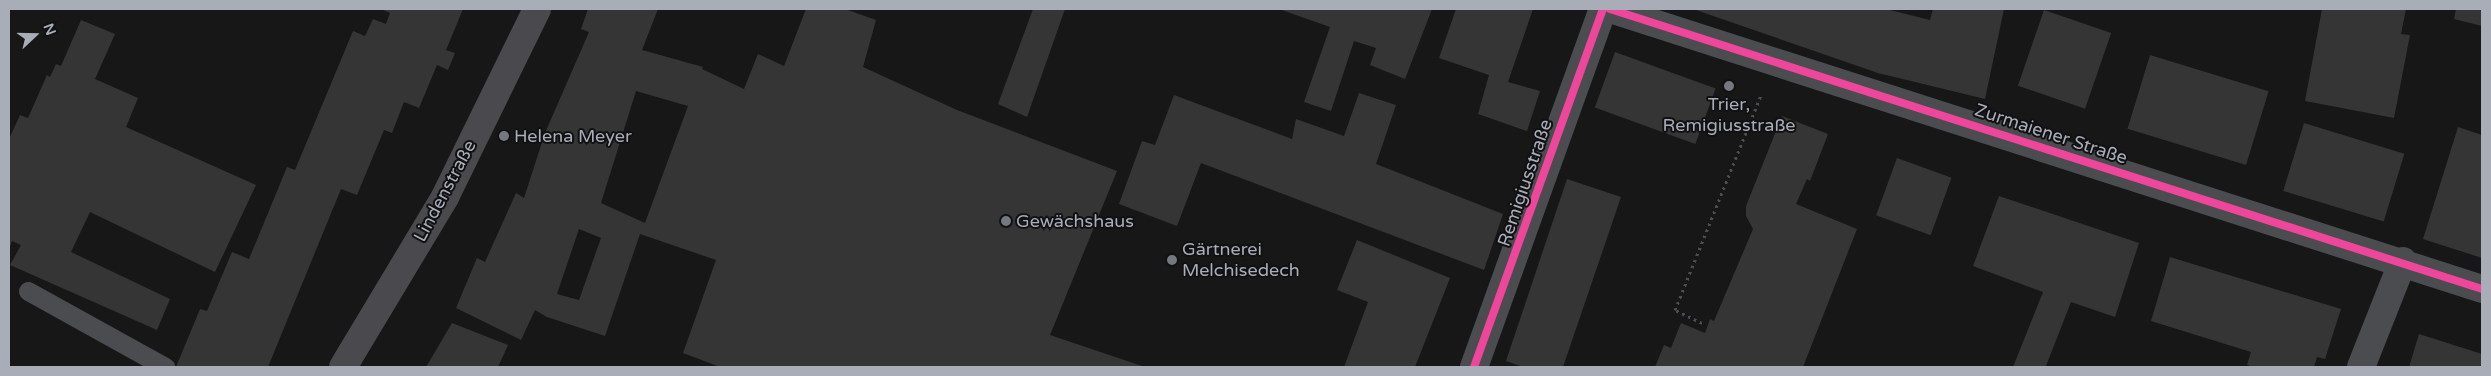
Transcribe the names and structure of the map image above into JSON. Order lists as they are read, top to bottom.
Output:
{
  "streets": {
    "main road": ["Lindenstraße"],
    "street": ["Zurmaiener Straße", "Remigiusstraße"]
  },
  "places": [
    "Trier, Remigiusstraße",
    "Helena Meyer",
    "Gewächshaus",
    "Gärtnerei Melchisedech"
  ],
  "north": "right"
}
